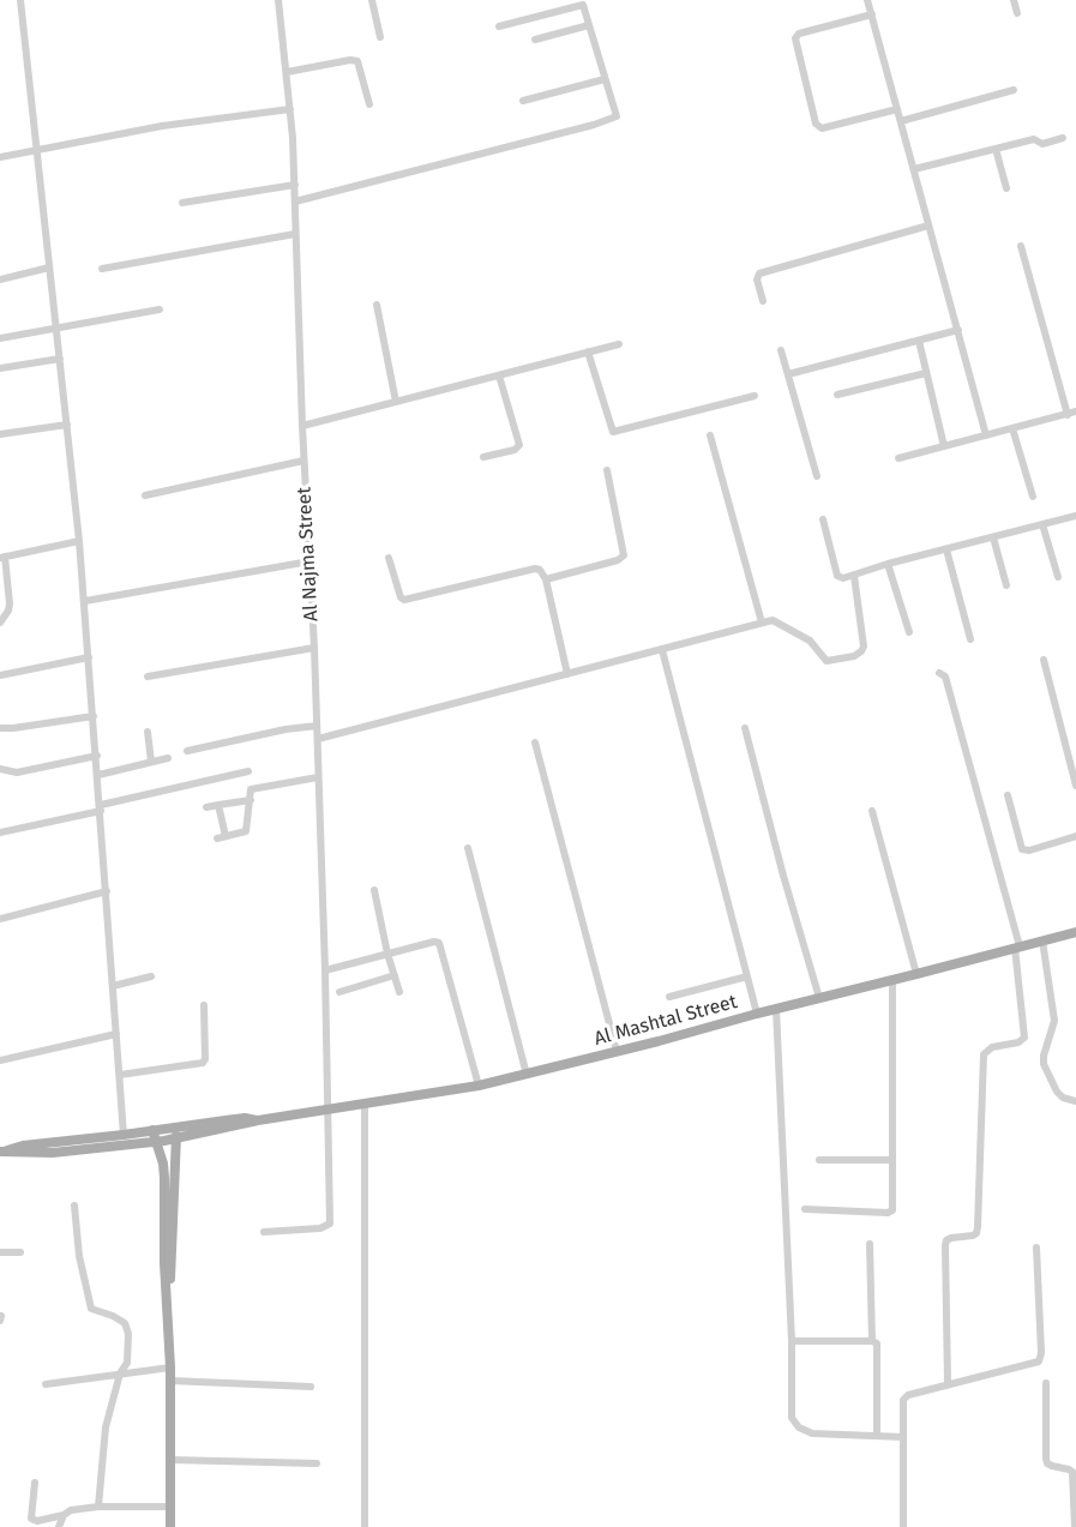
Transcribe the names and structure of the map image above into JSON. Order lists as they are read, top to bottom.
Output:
{
  "streets": {
    "main road": ["Al Mashtal Street"],
    "street": ["Al Najma Street"]
  },
  "crossings": [
    ["Al Najma Street", "Al Mashtal Street"]
  ]
}
